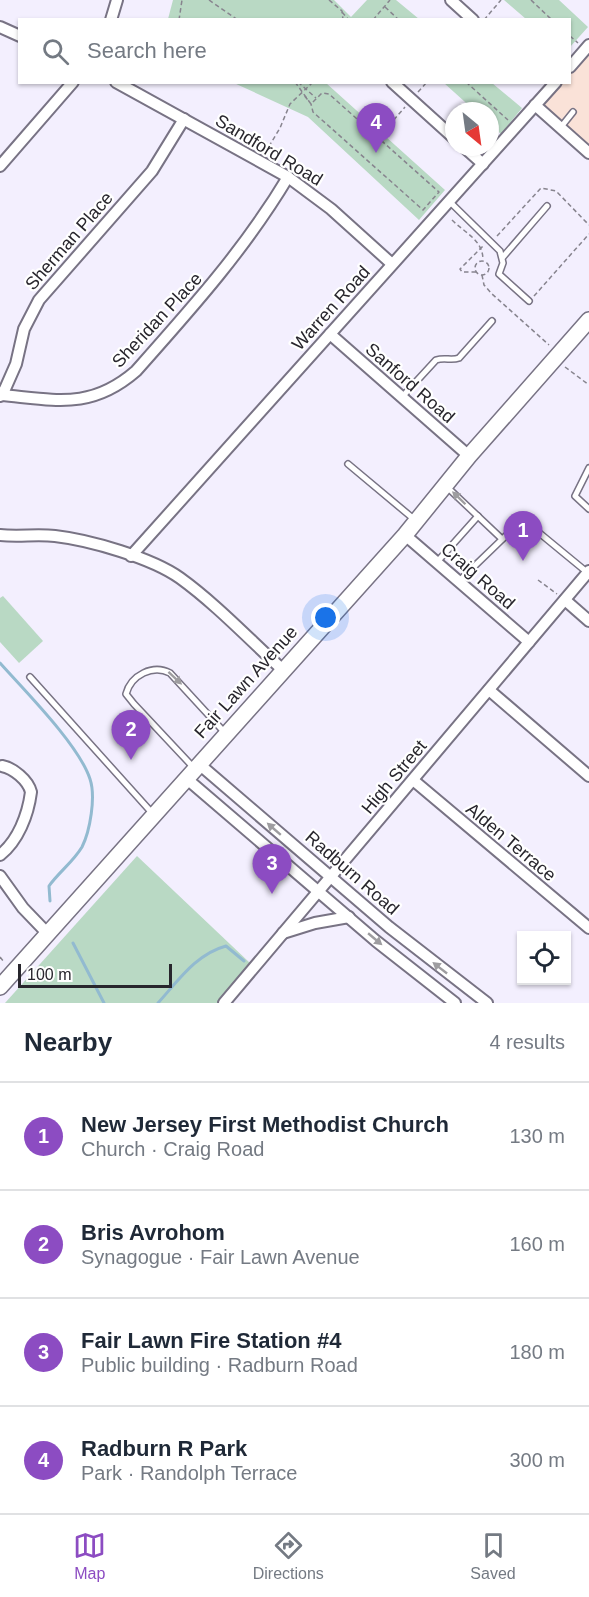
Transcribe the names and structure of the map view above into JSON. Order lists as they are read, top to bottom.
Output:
{
  "streets": {
    "main road": ["Fair Lawn Avenue"],
    "street": [
      "Sandford Road",
      "Sherman Place",
      "Warren Road",
      "Sheridan Place",
      "Sanford Road",
      "Craig Road",
      "High Street",
      "Alden Terrace",
      "Radburn Road"
    ]
  },
  "crossings": [
    ["Sandford Road", "Sherman Place"],
    ["Sandford Road", "Warren Road"],
    ["Sandford Road", "Sheridan Place"],
    ["Sherman Place", "Sheridan Place"],
    ["Warren Road", "Sanford Road"],
    ["Sanford Road", "Fair Lawn Avenue"],
    ["Craig Road", "Fair Lawn Avenue"],
    ["Craig Road", "High Street"],
    ["Fair Lawn Avenue", "Radburn Road"],
    ["High Street", "Alden Terrace"],
    ["High Street", "Radburn Road"]
  ],
  "scale_bar": "100 m",
  "north": "bottom right",
  "page": {
    "search": "Search here",
    "pins": [
      "4",
      "1",
      "2",
      "3"
    ],
    "scale": "100 m",
    "heading": ["Nearby", "4 results"],
    "list": [
      {
        "mark": "1",
        "name": "New Jersey First Methodist Church",
        "note": "Church · Craig Road",
        "value": "130 m"
      },
      {
        "mark": "2",
        "name": "Bris Avrohom",
        "note": "Synagogue · Fair Lawn Avenue",
        "value": "160 m"
      },
      {
        "mark": "3",
        "name": "Fair Lawn Fire Station #4",
        "note": "Public building · Radburn Road",
        "value": "180 m"
      },
      {
        "mark": "4",
        "name": "Radburn R Park",
        "note": "Park · Randolph Terrace",
        "value": "300 m"
      }
    ],
    "nav": ["Map", "Directions", "Saved"]
  }
}
